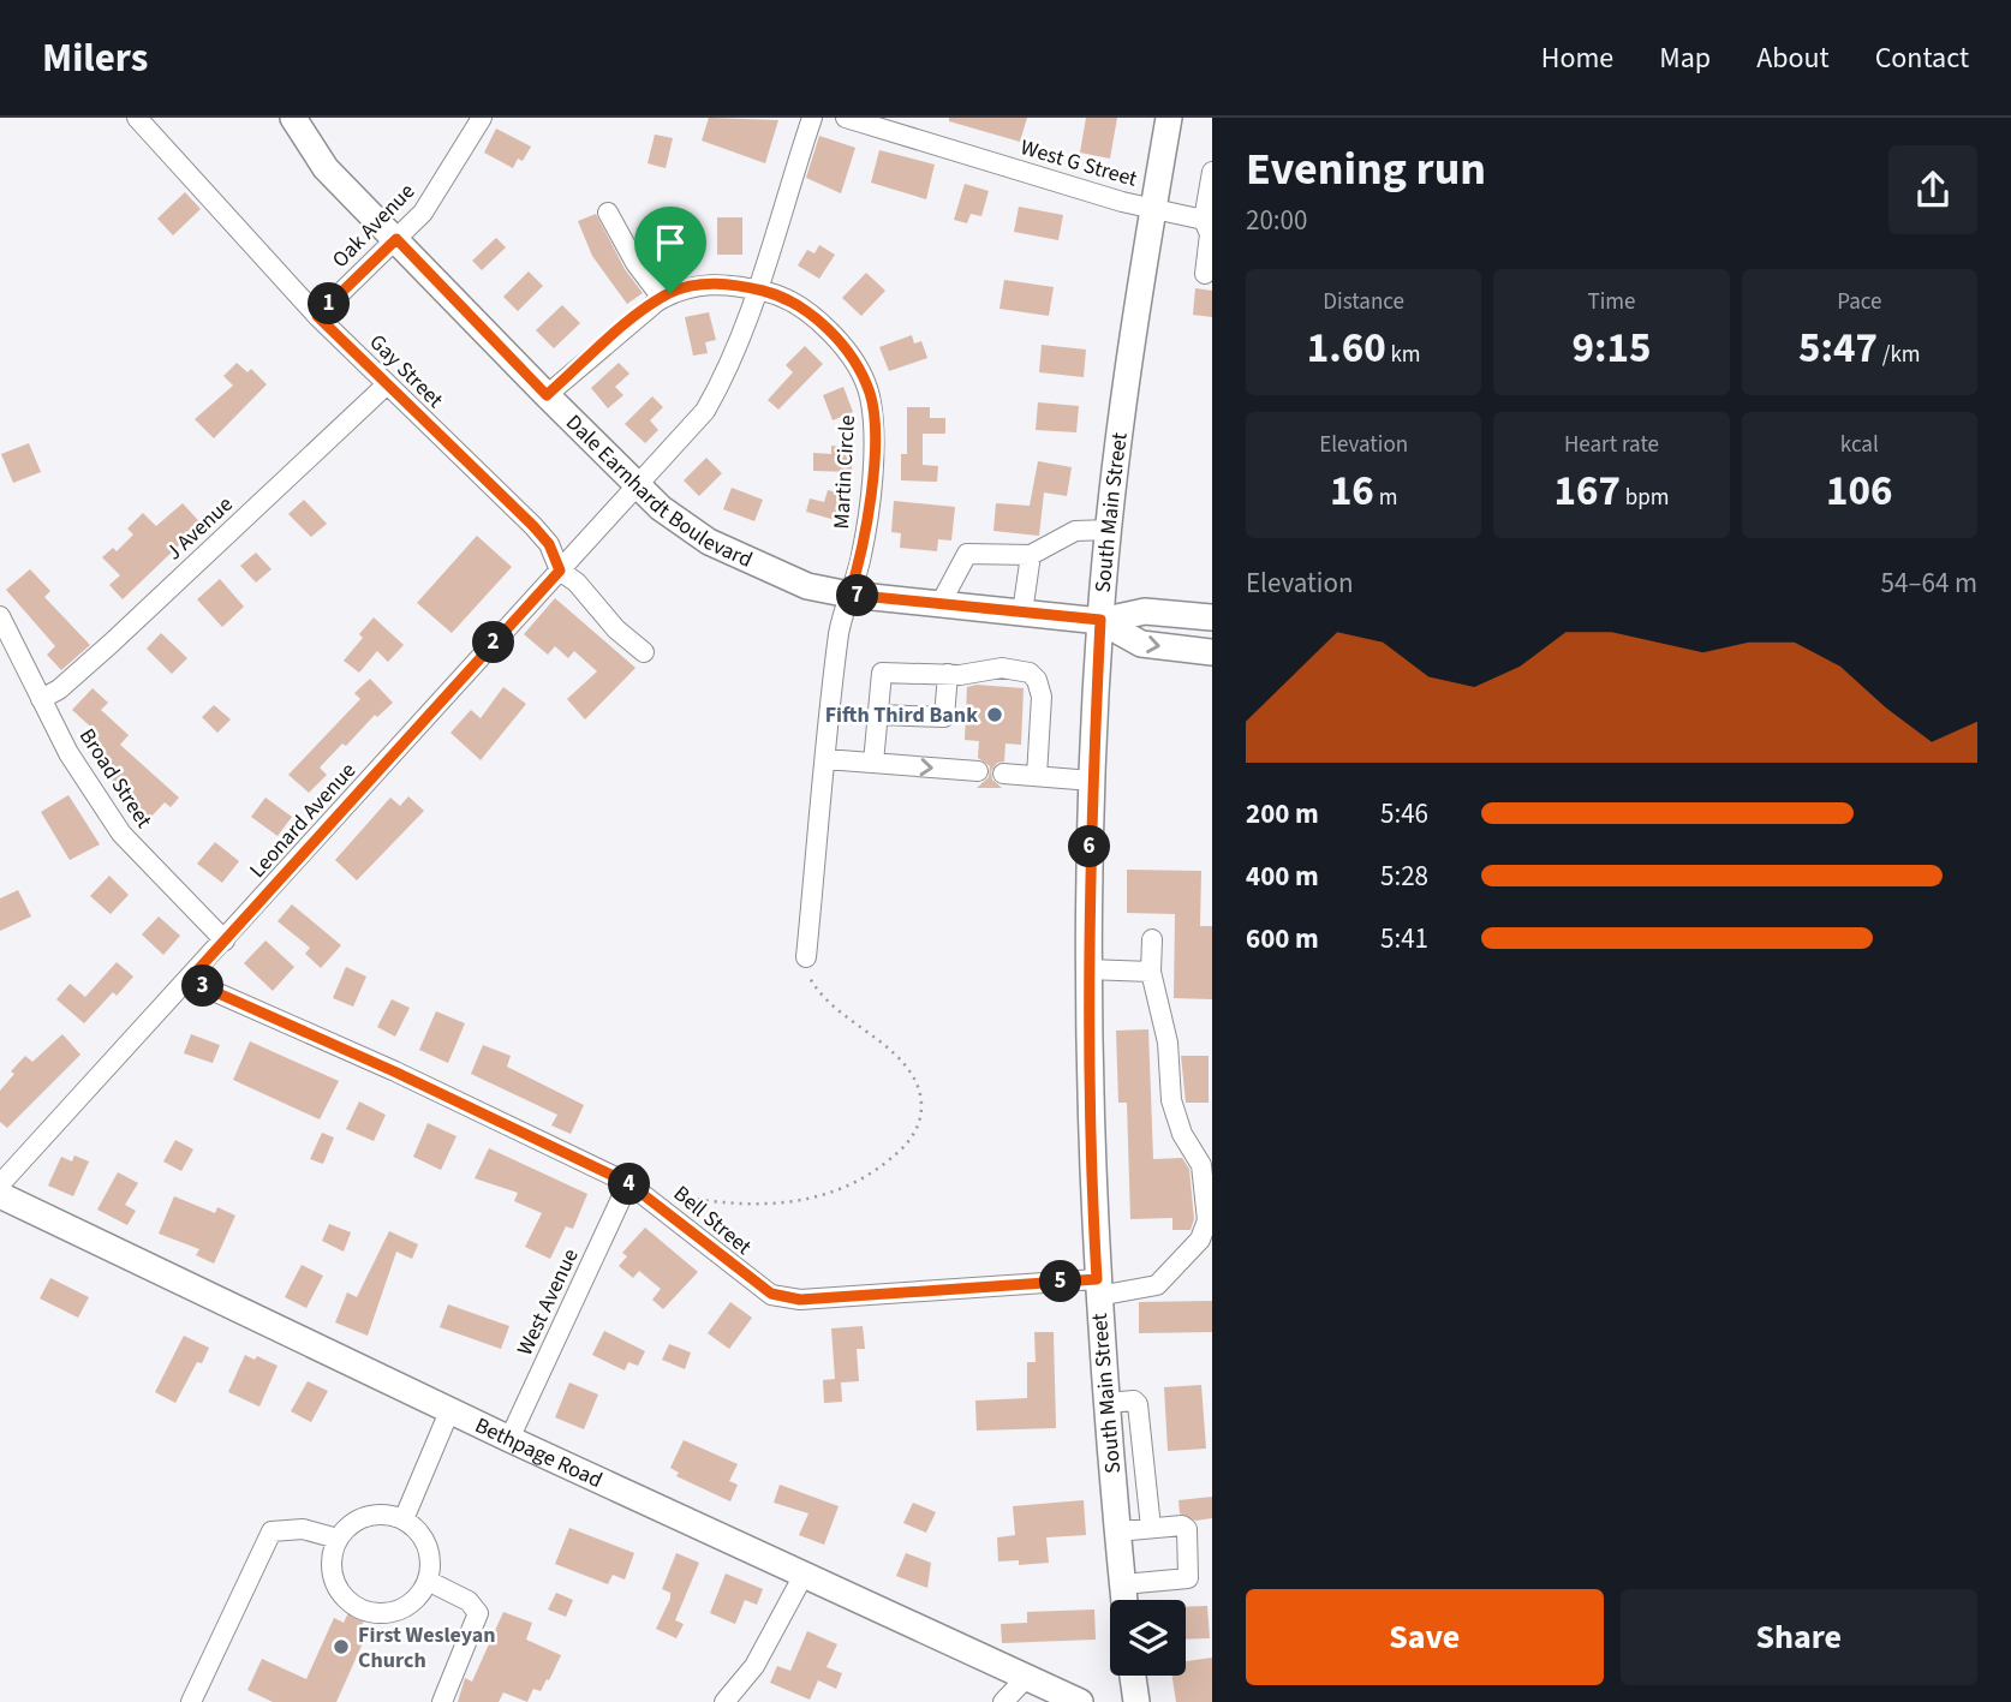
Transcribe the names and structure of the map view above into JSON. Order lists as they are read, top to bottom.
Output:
{
  "streets": {
    "main road": ["Dale Earnhardt Boulevard", "South Main Street", "Bethpage Road"],
    "street": [
      "West G Street",
      "Oak Avenue",
      "Gay Street",
      "Martin Circle",
      "J Avenue",
      "Broad Street",
      "Leonard Avenue",
      "Bell Street",
      "West Avenue"
    ]
  },
  "crossings": [
    ["West G Street", "South Main Street"],
    ["Oak Avenue", "Gay Street"],
    ["Oak Avenue", "Dale Earnhardt Boulevard"],
    ["Gay Street", "J Avenue"],
    ["Gay Street", "Leonard Avenue"],
    ["Martin Circle", "Dale Earnhardt Boulevard"],
    ["Dale Earnhardt Boulevard", "South Main Street"],
    ["Dale Earnhardt Boulevard", "Leonard Avenue"],
    ["South Main Street", "Bell Street"],
    ["J Avenue", "Broad Street"],
    ["Broad Street", "Leonard Avenue"],
    ["Leonard Avenue", "Bell Street"],
    ["Bell Street", "West Avenue"],
    ["West Avenue", "Bethpage Road"]
  ],
  "places": ["Fifth Third Bank", "First Wesleyan Church"],
  "page": {
    "header": "Milers",
    "nav": [
      "Home",
      "Map",
      "About",
      "Contact"
    ],
    "heading": ["Evening run", "20:00"],
    "stats": [
      ["Distance", "1.60 km"],
      ["Time", "9:15"],
      ["Pace", "5:47 /km"],
      ["Elevation", "16 m"],
      ["Heart rate", "167 bpm"],
      ["kcal", "106"]
    ],
    "pins": [
      "1",
      "7",
      "2",
      "6",
      "3",
      "4",
      "5"
    ],
    "chart": ["Elevation", "54–64 m"],
    "list": [
      {
        "name": "200 m",
        "note": "5:46"
      },
      {
        "name": "400 m",
        "note": "5:28"
      },
      {
        "name": "600 m",
        "note": "5:41"
      }
    ],
    "buttons": ["Save", "Share"]
  }
}
